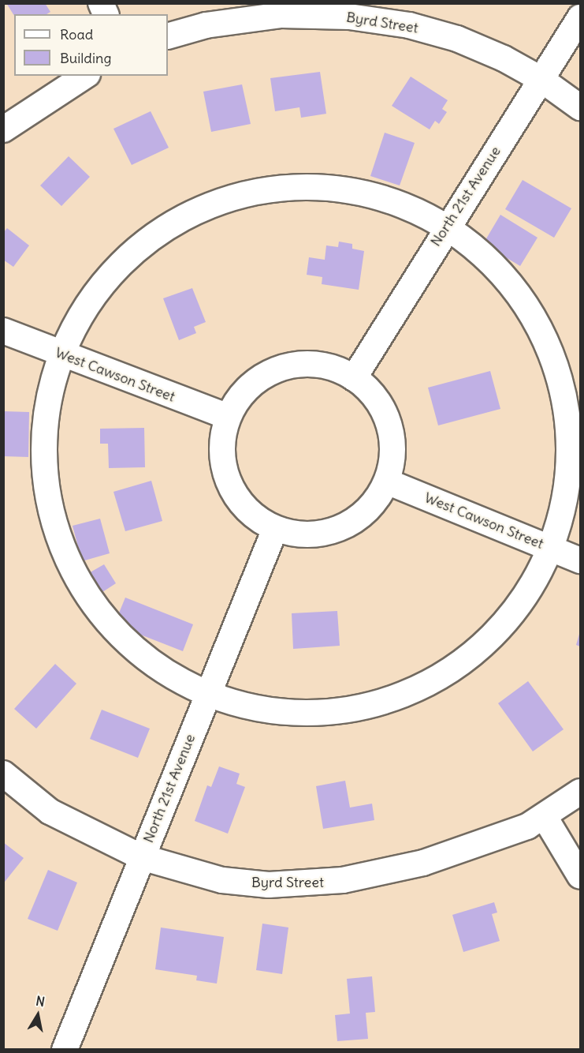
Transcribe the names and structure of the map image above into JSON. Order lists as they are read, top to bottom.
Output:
{
  "streets": {
    "street": ["Byrd Street", "North 21st Avenue", "West Cawson Street"]
  },
  "crossings": [
    ["Byrd Street", "North 21st Avenue"]
  ],
  "legend": ["Road", "Building"],
  "north": "top"
}
